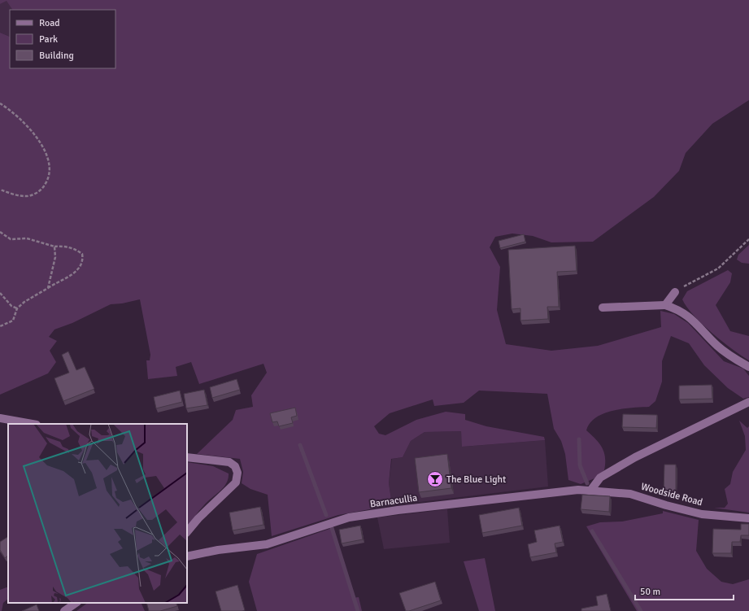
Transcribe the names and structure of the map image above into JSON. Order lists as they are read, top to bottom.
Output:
{
  "streets": {
    "street": ["Woodside Road", "Barnacullia"]
  },
  "crossings": [
    ["Woodside Road", "Barnacullia"]
  ],
  "places": {
    "bar": ["The Blue Light"]
  },
  "legend": ["Road", "Park", "Building"],
  "scale_bar": "50 m"
}
